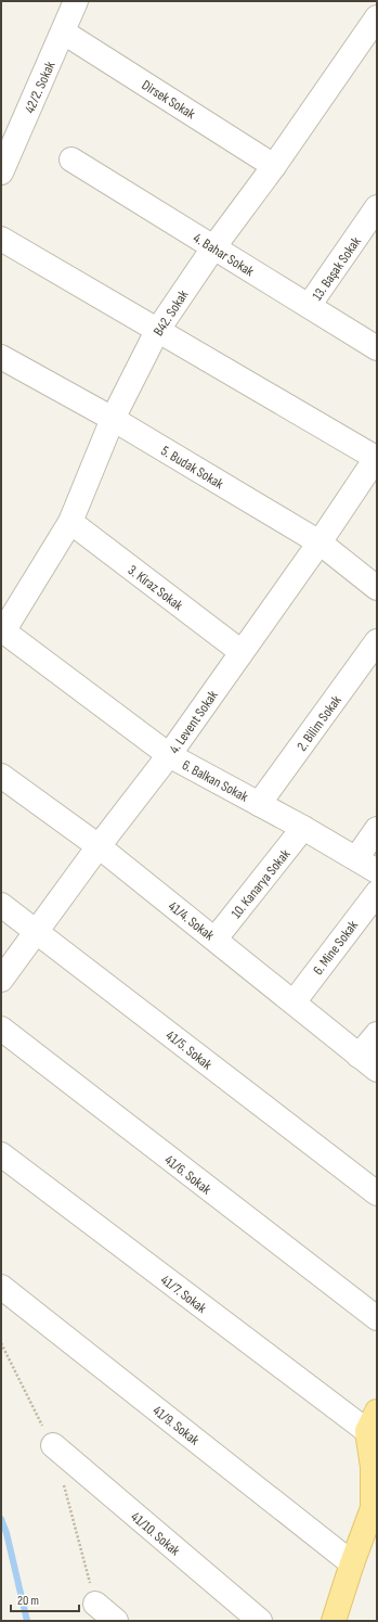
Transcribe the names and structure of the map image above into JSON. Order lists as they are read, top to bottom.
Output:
{
  "streets": {
    "street": [
      "42/2. Sokak",
      "Dirsek Sokak",
      "4. Bahar Sokak",
      "13. Başak Sokak",
      "B42. Sokak",
      "5. Budak Sokak",
      "3. Kiraz Sokak",
      "4. Levent Sokak",
      "2. Bilim Sokak",
      "6. Balkan Sokak",
      "10. Kanarya Sokak",
      "41/4. Sokak",
      "6. Mine Sokak",
      "41/5. Sokak",
      "41/6. Sokak",
      "41/7. Sokak",
      "41/9. Sokak",
      "41/10. Sokak"
    ]
  },
  "crossings": [
    ["42/2. Sokak", "Dirsek Sokak"],
    ["Dirsek Sokak", "B42. Sokak"],
    ["4. Bahar Sokak", "13. Başak Sokak"],
    ["4. Bahar Sokak", "B42. Sokak"],
    ["B42. Sokak", "5. Budak Sokak"],
    ["B42. Sokak", "3. Kiraz Sokak"],
    ["B42. Sokak", "6. Balkan Sokak"],
    ["5. Budak Sokak", "4. Levent Sokak"],
    ["3. Kiraz Sokak", "4. Levent Sokak"],
    ["4. Levent Sokak", "6. Balkan Sokak"],
    ["4. Levent Sokak", "41/4. Sokak"],
    ["4. Levent Sokak", "41/5. Sokak"],
    ["2. Bilim Sokak", "6. Balkan Sokak"],
    ["6. Balkan Sokak", "10. Kanarya Sokak"],
    ["10. Kanarya Sokak", "41/4. Sokak"],
    ["41/4. Sokak", "6. Mine Sokak"]
  ],
  "scale_bar": "20 m"
}
